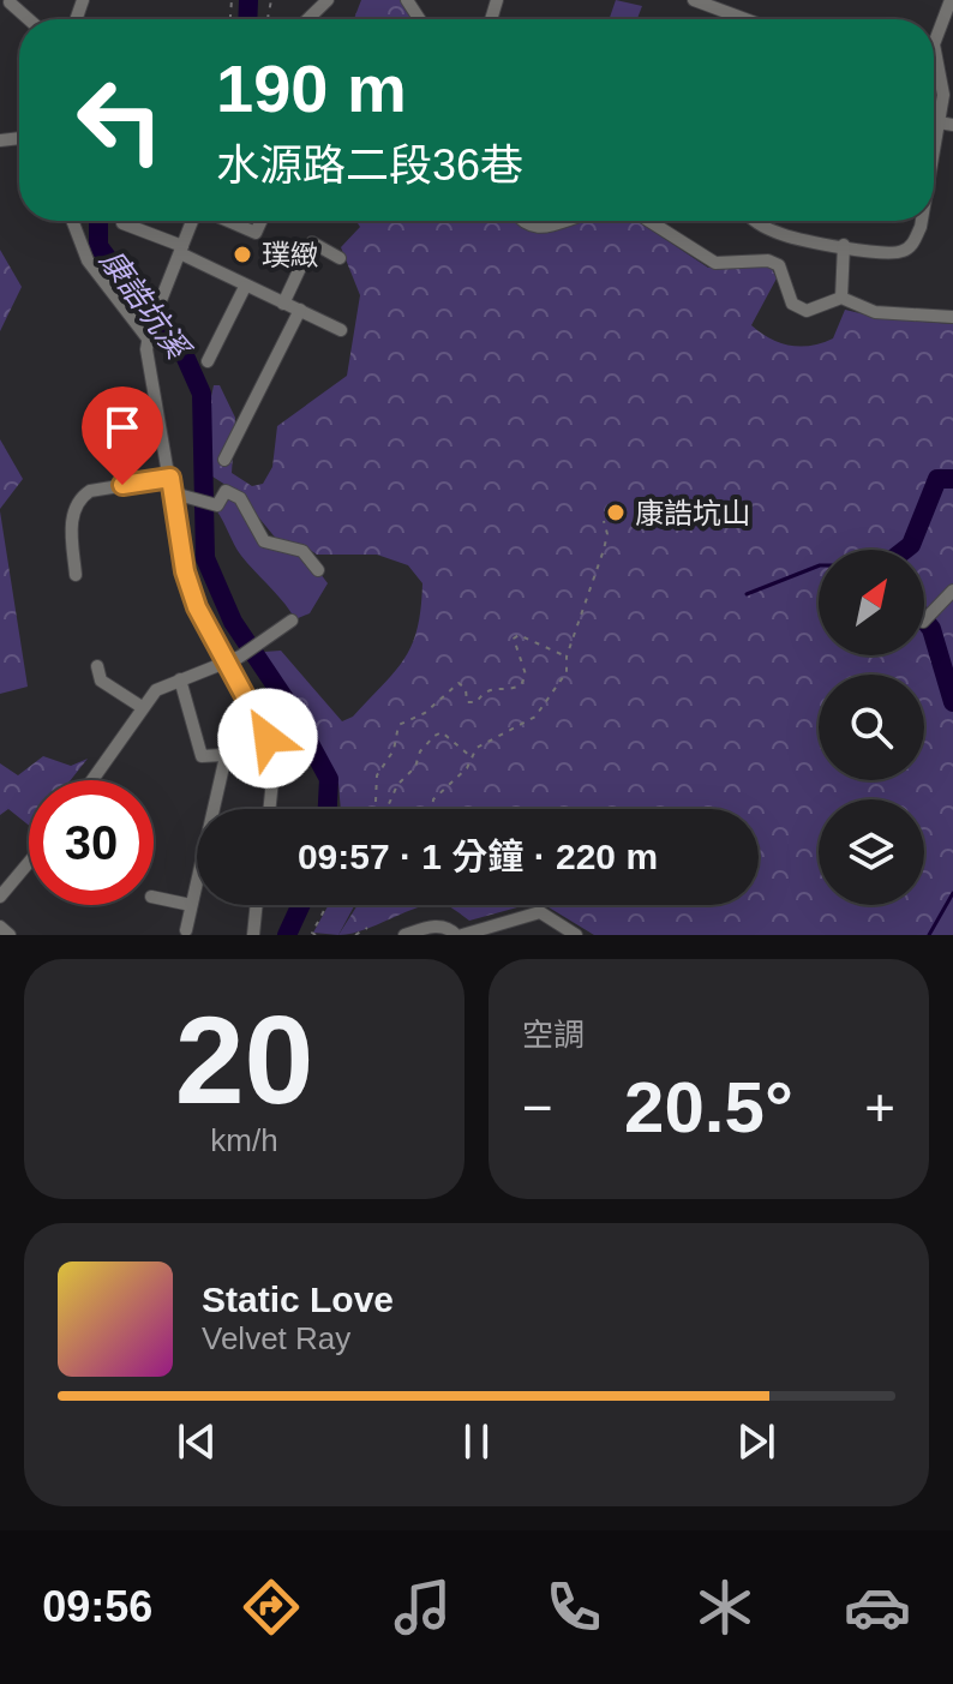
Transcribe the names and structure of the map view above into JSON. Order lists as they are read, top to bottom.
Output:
{
  "water": ["康誥坑溪"],
  "places": ["璞緻", "康誥坑山"],
  "north": "top right",
  "page": {
    "turn": ["190 m", "水源路二段36巷"],
    "limit": "30",
    "trip": "09:57 · 1 分鐘 · 220 m",
    "tile": [
      ["20", "km/h"],
      "空調"
    ],
    "heat": ["−", "20.5°", "+"],
    "song": ["Static Love", "Velvet Ray"],
    "tabs": "09:56"
  }
}
